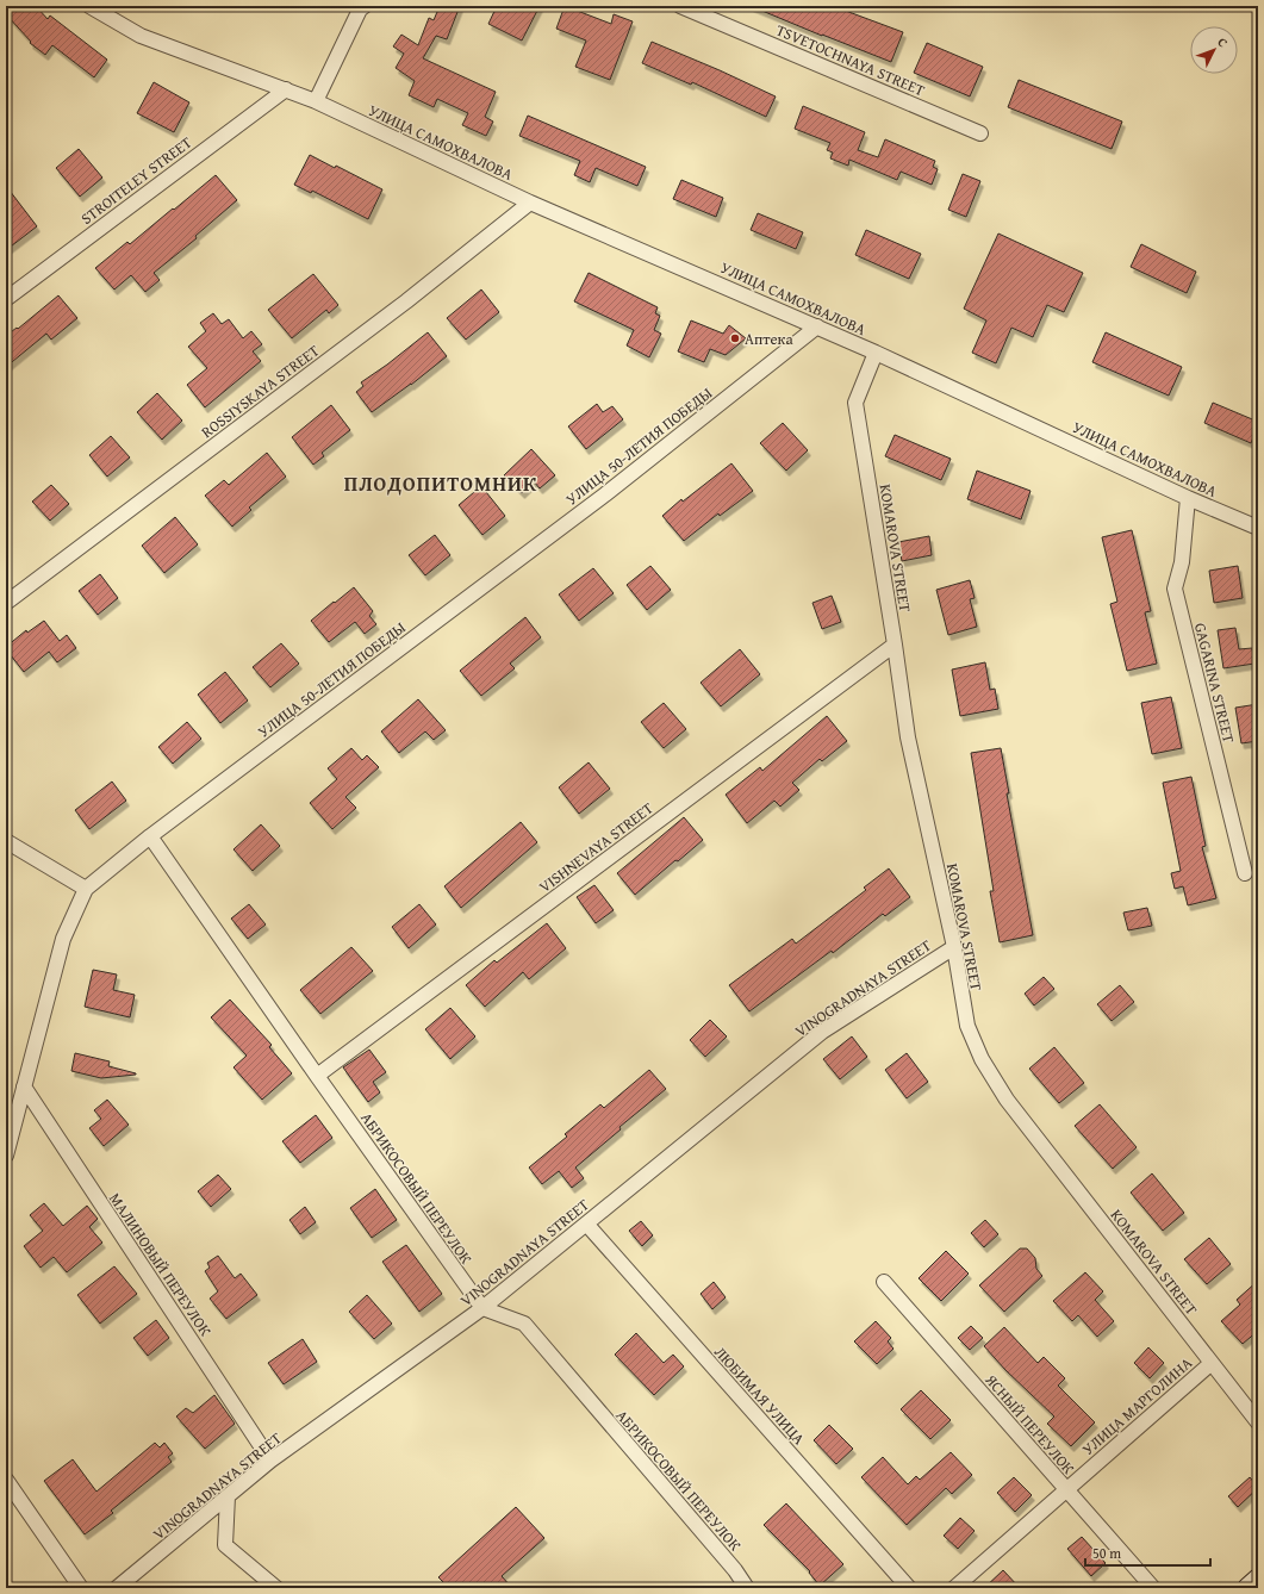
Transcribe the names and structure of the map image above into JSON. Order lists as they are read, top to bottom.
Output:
{
  "streets": {
    "street": [
      "TSVETOCHNAYA STREET",
      "УЛИЦА САМОХВАЛОВА",
      "STROITELEY STREET",
      "ROSSIYSKAYA STREET",
      "УЛИЦА 50-ЛЕТИЯ ПОБЕДЫ",
      "KOMAROVA STREET",
      "GAGARINA STREET",
      "VISHNEVAYA STREET",
      "VINOGRADNAYA STREET",
      "АБРИКОСОВЫЙ ПЕРЕУЛОК",
      "МАЛИНОВЫЙ ПЕРЕУЛОК",
      "ЛЮБИМАЯ УЛИЦА",
      "УЛИЦА МАРГОЛИНА",
      "ЯСНЫЙ ПЕРЕУЛОК"
    ]
  },
  "crossings": [
    ["УЛИЦА САМОХВАЛОВА", "STROITELEY STREET"],
    ["УЛИЦА САМОХВАЛОВА", "ROSSIYSKAYA STREET"],
    ["УЛИЦА САМОХВАЛОВА", "УЛИЦА 50-ЛЕТИЯ ПОБЕДЫ"],
    ["УЛИЦА САМОХВАЛОВА", "KOMAROVA STREET"],
    ["УЛИЦА САМОХВАЛОВА", "GAGARINA STREET"],
    ["УЛИЦА 50-ЛЕТИЯ ПОБЕДЫ", "АБРИКОСОВЫЙ ПЕРЕУЛОК"],
    ["УЛИЦА 50-ЛЕТИЯ ПОБЕДЫ", "МАЛИНОВЫЙ ПЕРЕУЛОК"],
    ["KOMAROVA STREET", "VISHNEVAYA STREET"],
    ["KOMAROVA STREET", "VINOGRADNAYA STREET"],
    ["KOMAROVA STREET", "УЛИЦА МАРГОЛИНА"],
    ["VISHNEVAYA STREET", "АБРИКОСОВЫЙ ПЕРЕУЛОК"],
    ["VINOGRADNAYA STREET", "АБРИКОСОВЫЙ ПЕРЕУЛОК"],
    ["VINOGRADNAYA STREET", "МАЛИНОВЫЙ ПЕРЕУЛОК"],
    ["VINOGRADNAYA STREET", "ЛЮБИМАЯ УЛИЦА"],
    ["УЛИЦА МАРГОЛИНА", "ЯСНЫЙ ПЕРЕУЛОК"]
  ],
  "districts": ["ПЛОДОПИТОМНИК"],
  "places": ["Аптека"],
  "scale_bar": "50 m",
  "north": "top right"
}
